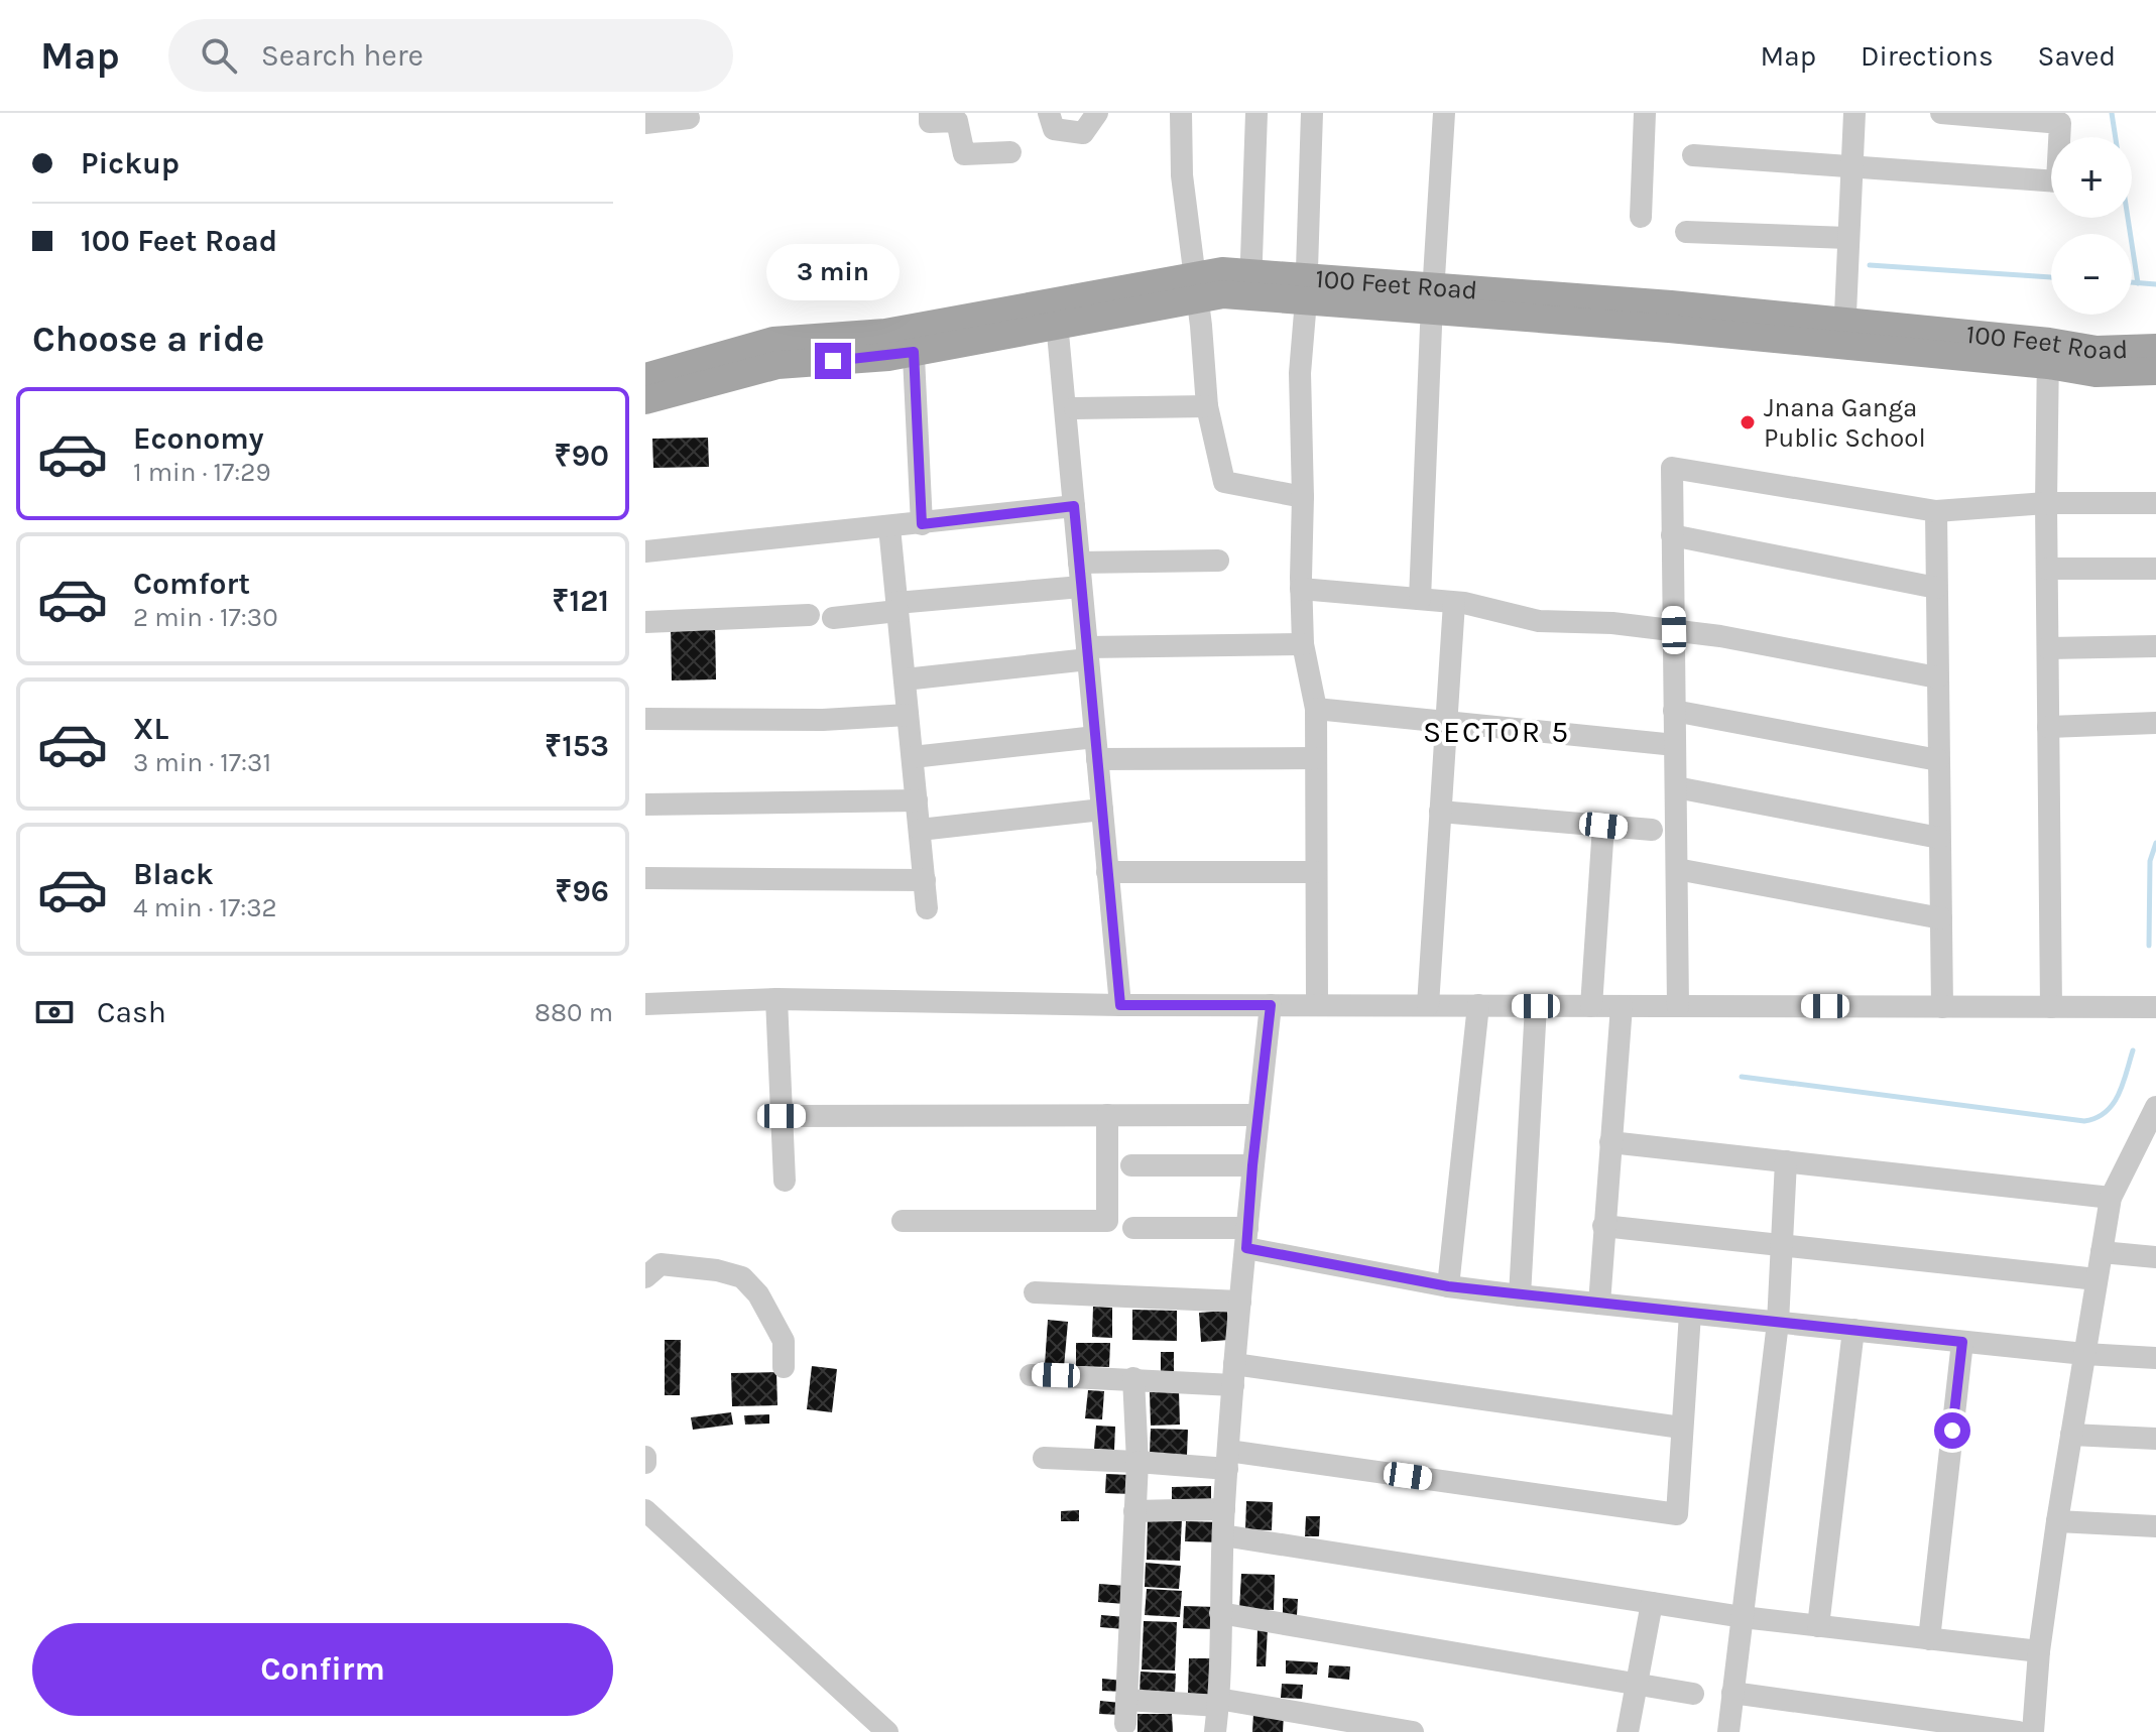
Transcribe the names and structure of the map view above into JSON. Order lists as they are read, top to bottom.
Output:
{
  "streets": {
    "main road": ["100 Feet Road"]
  },
  "districts": ["SECTOR 5"],
  "places": ["Jnana Ganga Public School"],
  "page": {
    "header": "Map",
    "search": "Search here",
    "nav": ["Map", "Directions", "Saved"],
    "banner": ["Pickup", "100 Feet Road"],
    "map_buttons": ["+", "−"],
    "bubble": "3 min",
    "heading": "Choose a ride",
    "list": [
      {
        "name": "Economy",
        "note": "1 min · 17:29",
        "value": "₹90"
      },
      {
        "name": "Comfort",
        "note": "2 min · 17:30",
        "value": "₹121"
      },
      {
        "name": "XL",
        "note": "3 min · 17:31",
        "value": "₹153"
      },
      {
        "name": "Black",
        "note": "4 min · 17:32",
        "value": "₹96"
      }
    ],
    "pay": ["Cash", "880 m"],
    "buttons": "Confirm"
  }
}
